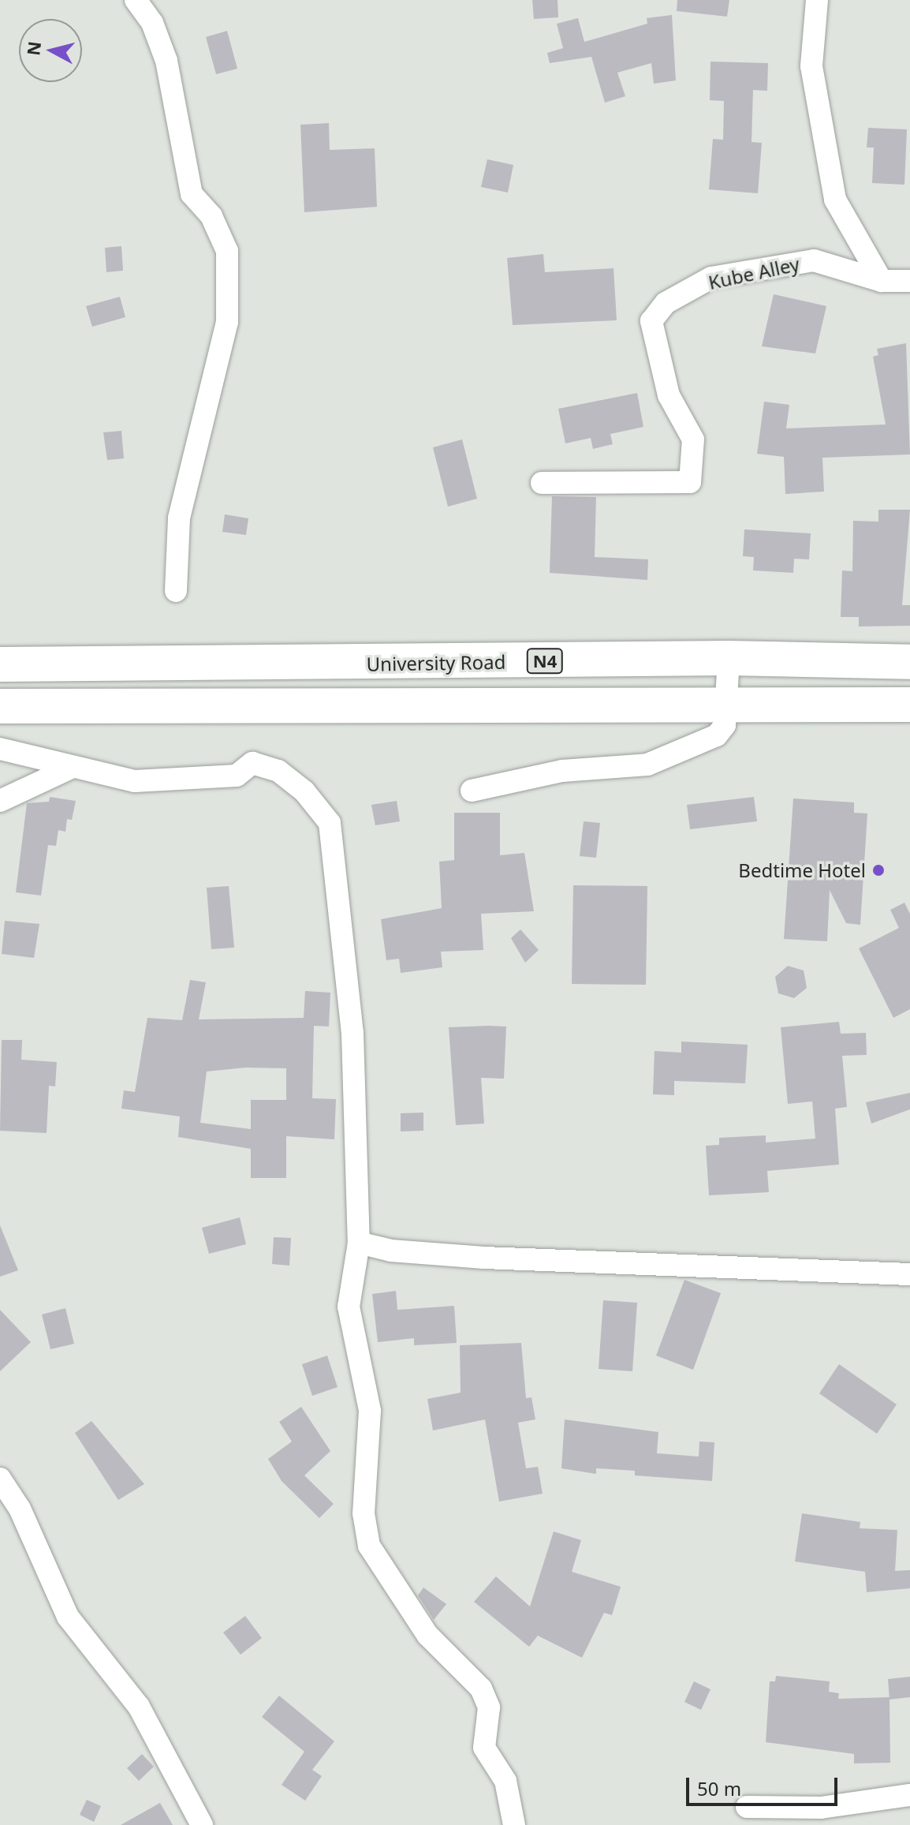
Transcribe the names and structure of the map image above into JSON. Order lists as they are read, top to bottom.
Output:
{
  "streets": {
    "highway": ["N4", "University Road"],
    "street": ["Kube Alley"]
  },
  "places": ["Bedtime Hotel"],
  "scale_bar": "50 m",
  "north": "left"
}
